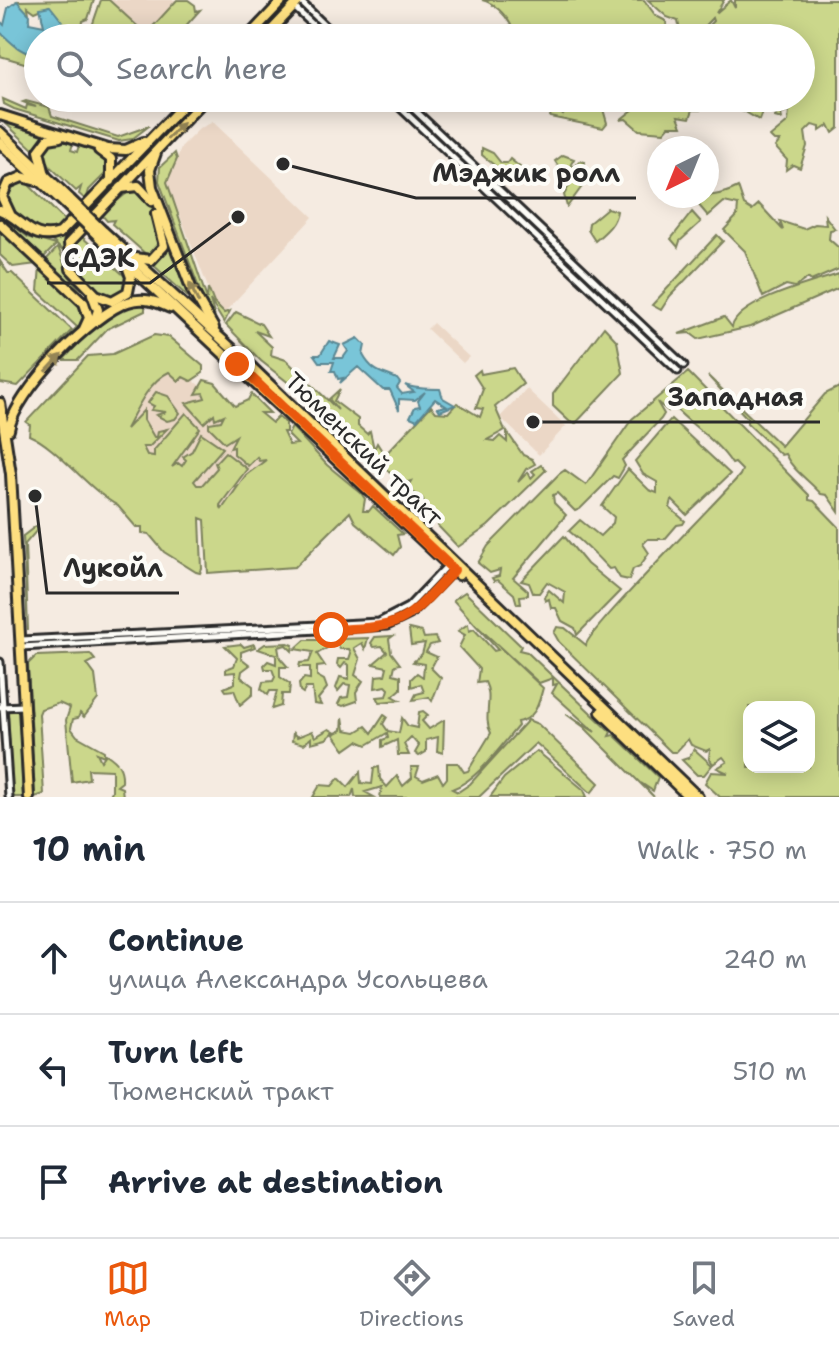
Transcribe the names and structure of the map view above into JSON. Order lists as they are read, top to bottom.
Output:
{
  "streets": {
    "main road": ["Тюменский тракт"]
  },
  "places": [
    "Мэджик ролл",
    "СДЭК",
    "Западная",
    "Лукойл"
  ],
  "north": "bottom left",
  "page": {
    "search": "Search here",
    "heading": ["10 min", "Walk · 750 m"],
    "list": [
      ["Continue", "улица Александра Усольцева", "240 m"],
      ["Turn left", "Тюменский тракт", "510 m"],
      "Arrive at destination"
    ],
    "nav": ["Map", "Directions", "Saved"]
  }
}
